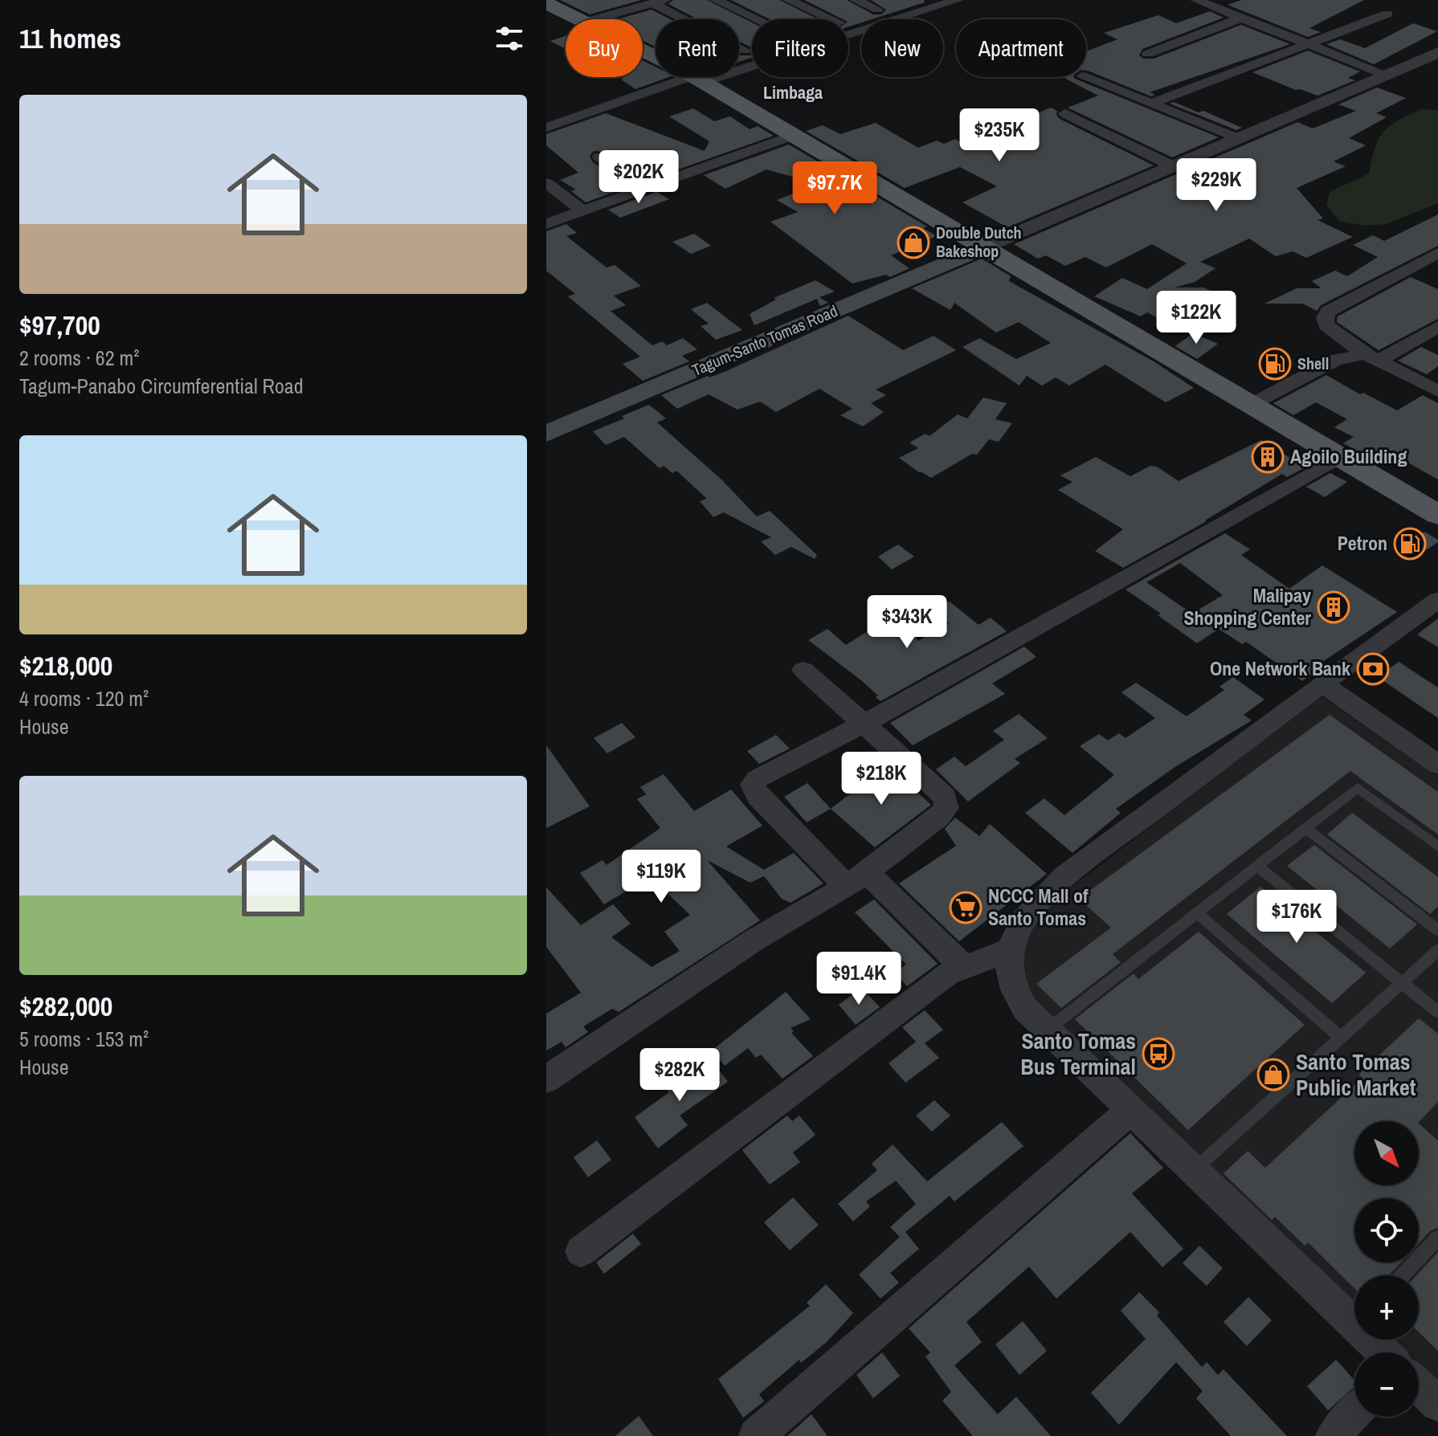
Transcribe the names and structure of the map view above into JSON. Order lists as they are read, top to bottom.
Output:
{
  "streets": {
    "main road": ["Tagum-Santo Tomas Road"]
  },
  "districts": ["Limbaga"],
  "places": {
    "shop": ["Double Dutch Bakeshop", "Santo Tomas Public Market"],
    "fuel station": ["Shell", "Petron"],
    "building": ["Agoilo Building", "Malipay Shopping Center"],
    "bank": ["One Network Bank"],
    "supermarket": ["NCCC Mall of Santo Tomas"],
    "bus stop": ["Santo Tomas Bus Terminal"]
  },
  "north": "bottom right",
  "page": {
    "heading": "11 homes",
    "chip": [
      "Buy",
      "Rent",
      "Filters",
      "New",
      "Apartment"
    ],
    "list": [
      {
        "name": "$97,700",
        "note": "2 rooms · 62 m² · Tagum-Panabo Circumferential Road"
      },
      {
        "name": "$218,000",
        "note": "4 rooms · 120 m² · House"
      },
      {
        "name": "$282,000",
        "note": "5 rooms · 153 m² · House"
      }
    ],
    "price": [
      "$235K",
      "$202K",
      "$229K",
      "$97.7K",
      "$122K",
      "$343K",
      "$218K",
      "$119K",
      "$176K",
      "$91.4K",
      "$282K"
    ],
    "map_buttons": ["+", "−"]
  }
}
